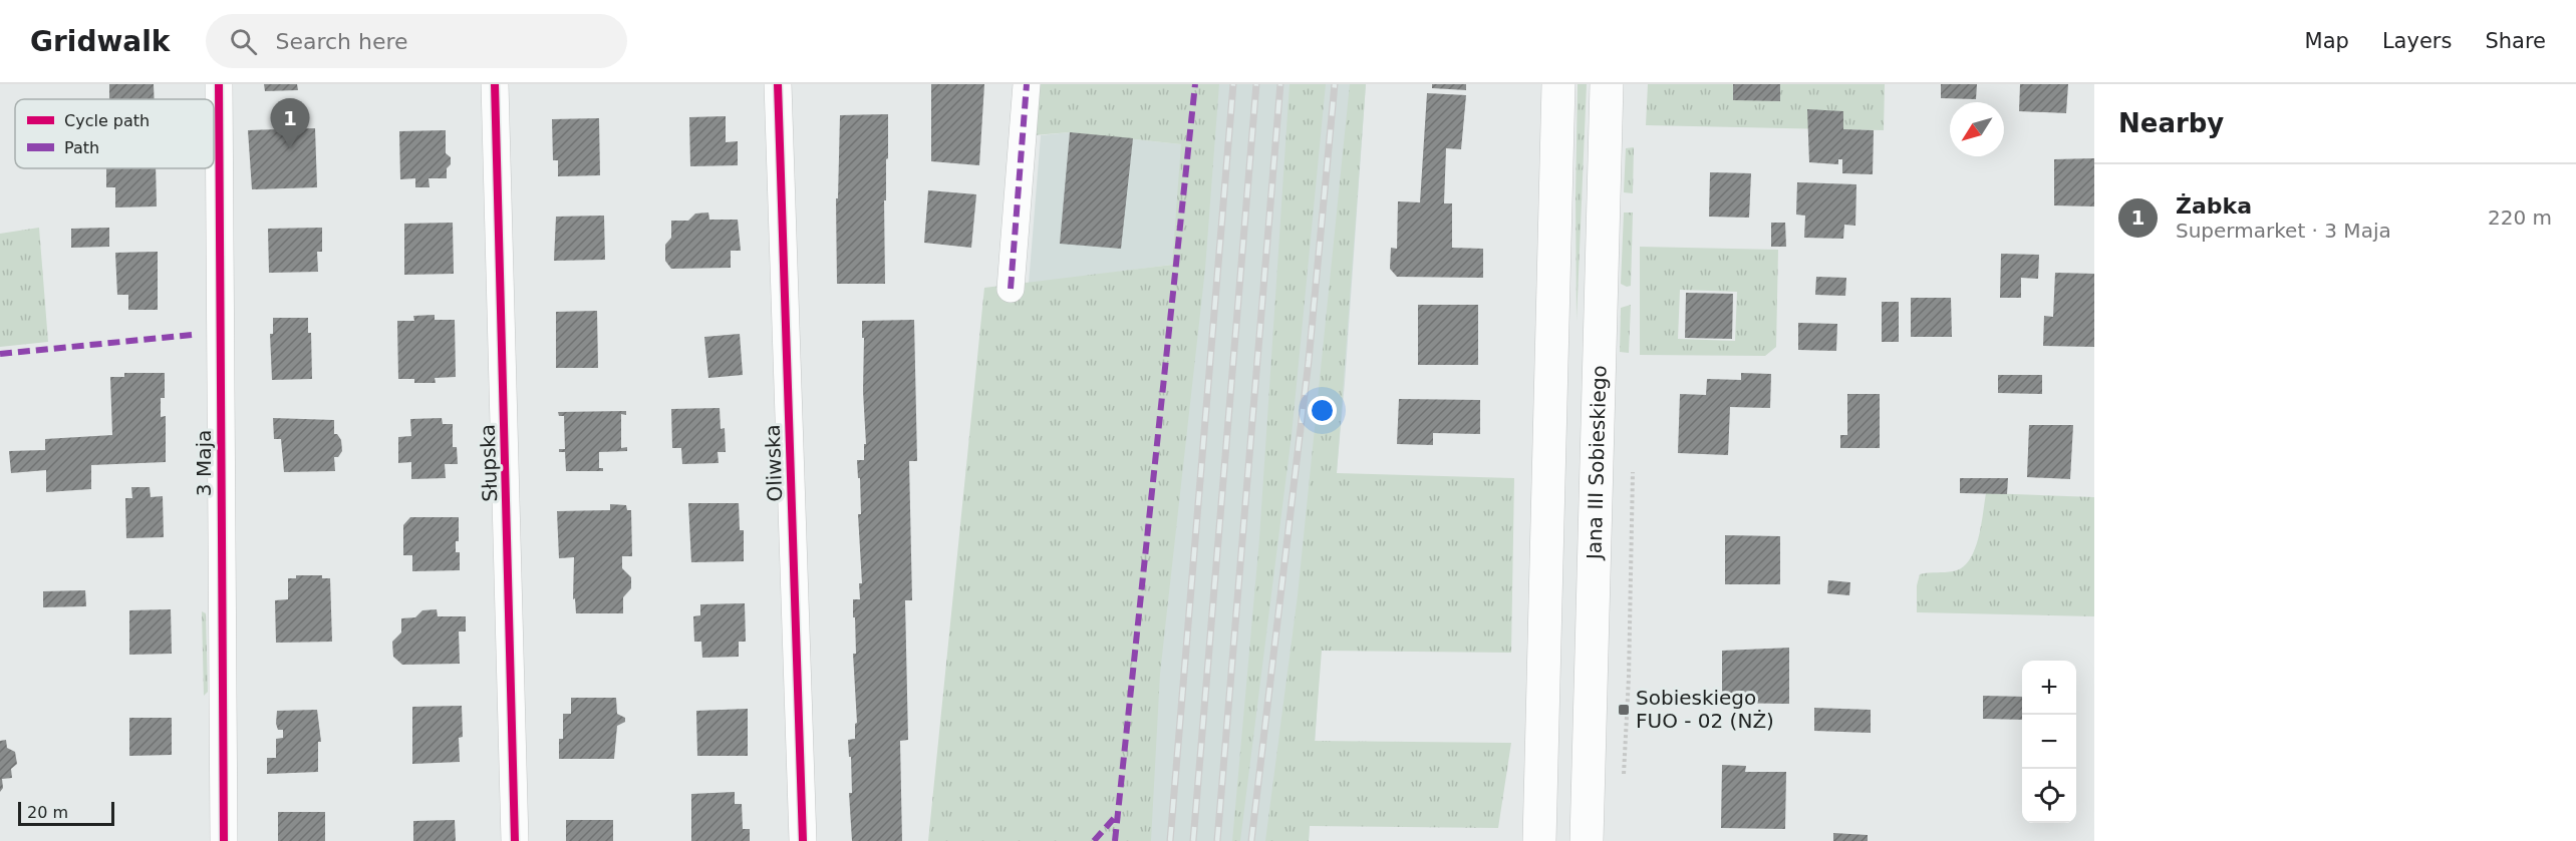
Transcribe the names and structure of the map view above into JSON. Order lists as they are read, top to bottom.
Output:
{
  "streets": {
    "main road": ["Jana III Sobieskiego"],
    "street": ["3 Maja", "Słupska", "Oliwska"]
  },
  "places": {
    "transit": ["Sobieskiego FUO - 02 (NŻ)"]
  },
  "legend": ["Cycle path", "Path"],
  "scale_bar": "20 m",
  "north": "bottom left",
  "page": {
    "header": "Gridwalk",
    "search": "Search here",
    "nav": ["Map", "Layers", "Share"],
    "heading": "Nearby",
    "pins": "1",
    "list": [
      {
        "mark": "1",
        "name": "Żabka",
        "note": "Supermarket · 3 Maja",
        "value": "220 m"
      }
    ],
    "map_buttons": ["+", "−"],
    "scale": "20 m"
  }
}
